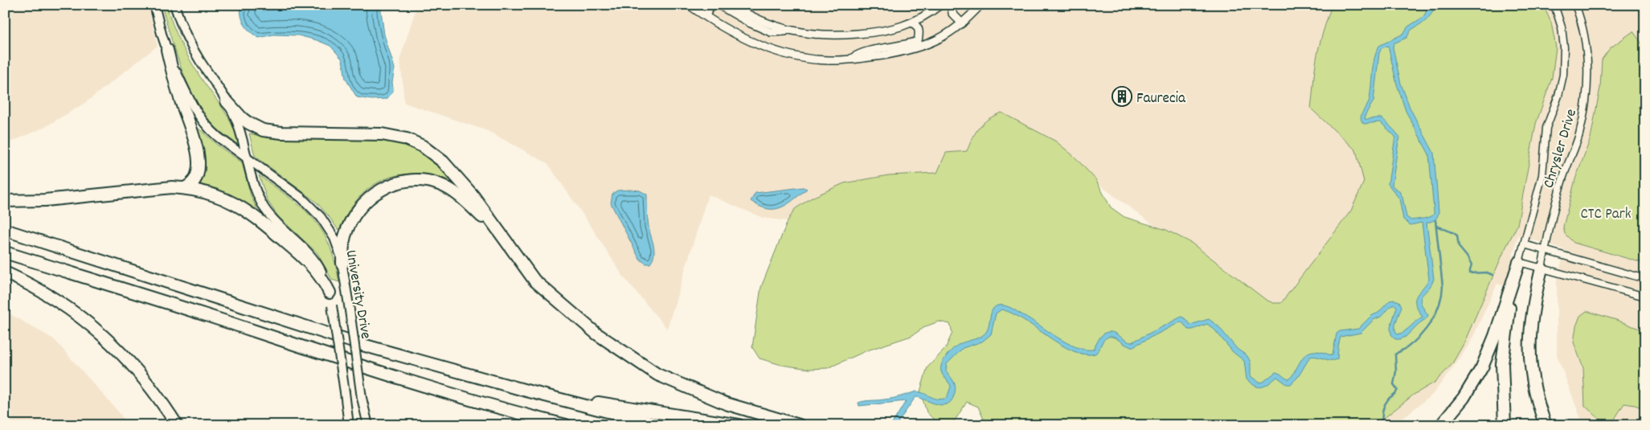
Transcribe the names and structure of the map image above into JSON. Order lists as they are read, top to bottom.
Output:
{
  "streets": {
    "main road": ["University Drive"],
    "street": ["Chrysler Drive"]
  },
  "parks": ["CTC Park"],
  "places": {
    "building": ["Faurecia"]
  }
}
